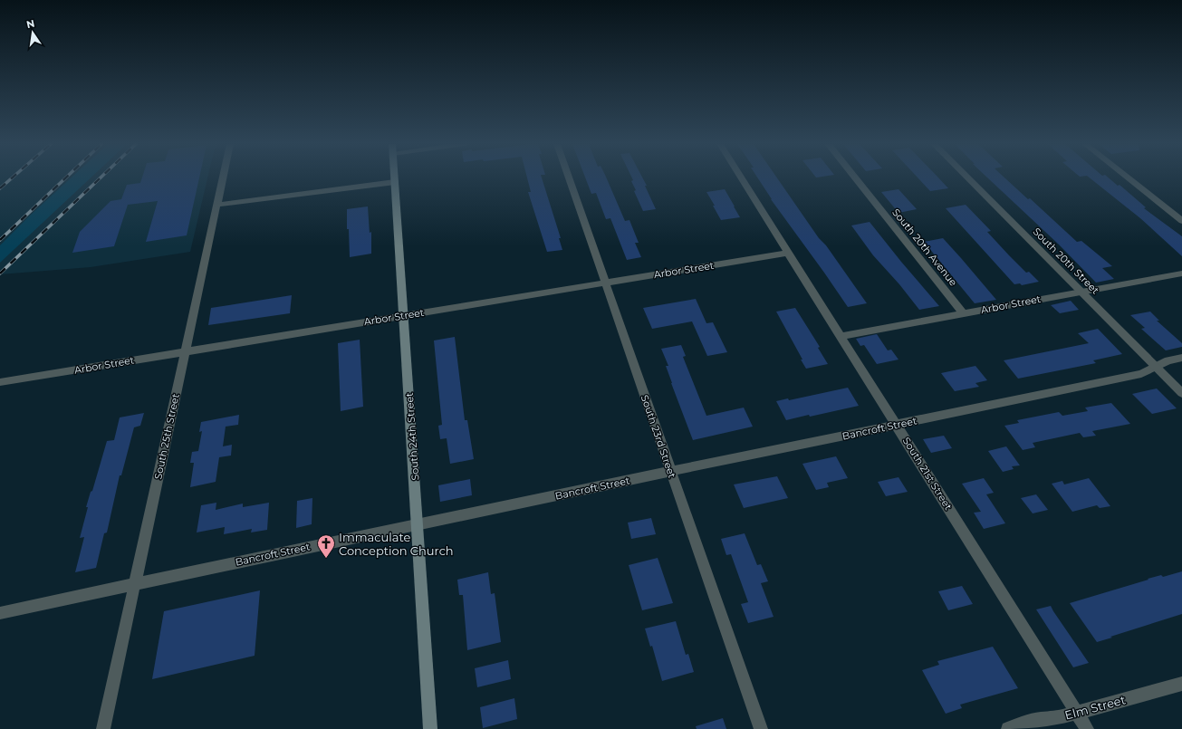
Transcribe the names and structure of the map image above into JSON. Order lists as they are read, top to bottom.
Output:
{
  "streets": {
    "main road": ["South 24th Street"],
    "street": [
      "South 20th Avenue",
      "South 20th Street",
      "Arbor Street",
      "Bancroft Street",
      "South 25th Street",
      "South 23rd Street",
      "South 21st Street",
      "Elm Street"
    ]
  },
  "crossings": [
    ["South 20th Avenue", "Arbor Street"],
    ["South 20th Street", "Arbor Street"],
    ["South 20th Street", "Bancroft Street"],
    ["Arbor Street", "South 25th Street"],
    ["Arbor Street", "South 24th Street"],
    ["Arbor Street", "South 23rd Street"],
    ["Arbor Street", "South 21st Street"],
    ["Bancroft Street", "South 25th Street"],
    ["Bancroft Street", "South 24th Street"],
    ["Bancroft Street", "South 23rd Street"],
    ["Bancroft Street", "South 21st Street"],
    ["South 21st Street", "Elm Street"]
  ],
  "places": {
    "church": ["Immaculate Conception Church"]
  },
  "north": "top"
}
